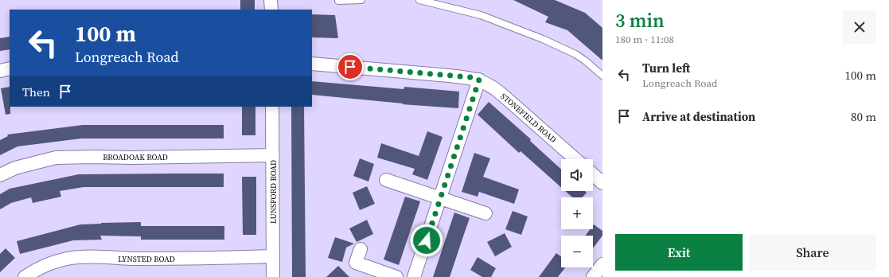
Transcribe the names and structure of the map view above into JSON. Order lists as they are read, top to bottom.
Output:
{
  "streets": {
    "street": [
      "STONEFIELD ROAD",
      "BROADOAK ROAD",
      "LUNSFORD ROAD",
      "LYNSTED ROAD"
    ]
  },
  "crossings": [
    ["BROADOAK ROAD", "LUNSFORD ROAD"],
    ["LUNSFORD ROAD", "LYNSTED ROAD"]
  ],
  "page": {
    "heading": ["3 min", "180 m · 11:08"],
    "turn": ["100 m", "Longreach Road"],
    "list": [
      {
        "name": "Turn left",
        "note": "Longreach Road",
        "value": "100 m"
      },
      {
        "name": "Arrive at destination",
        "value": "80 m"
      }
    ],
    "then": "Then",
    "map_buttons": ["+", "−"],
    "buttons": ["Exit", "Share"]
  }
}
